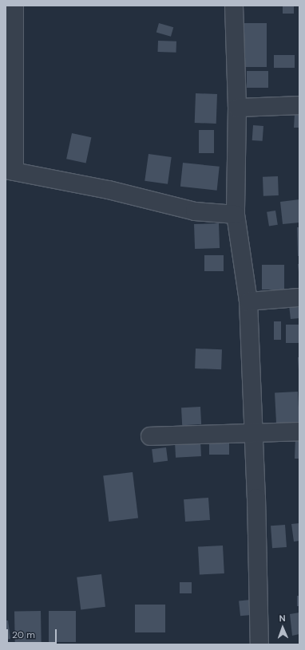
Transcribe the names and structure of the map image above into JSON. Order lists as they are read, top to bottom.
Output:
{
  "scale_bar": "20 m",
  "north": "top"
}
